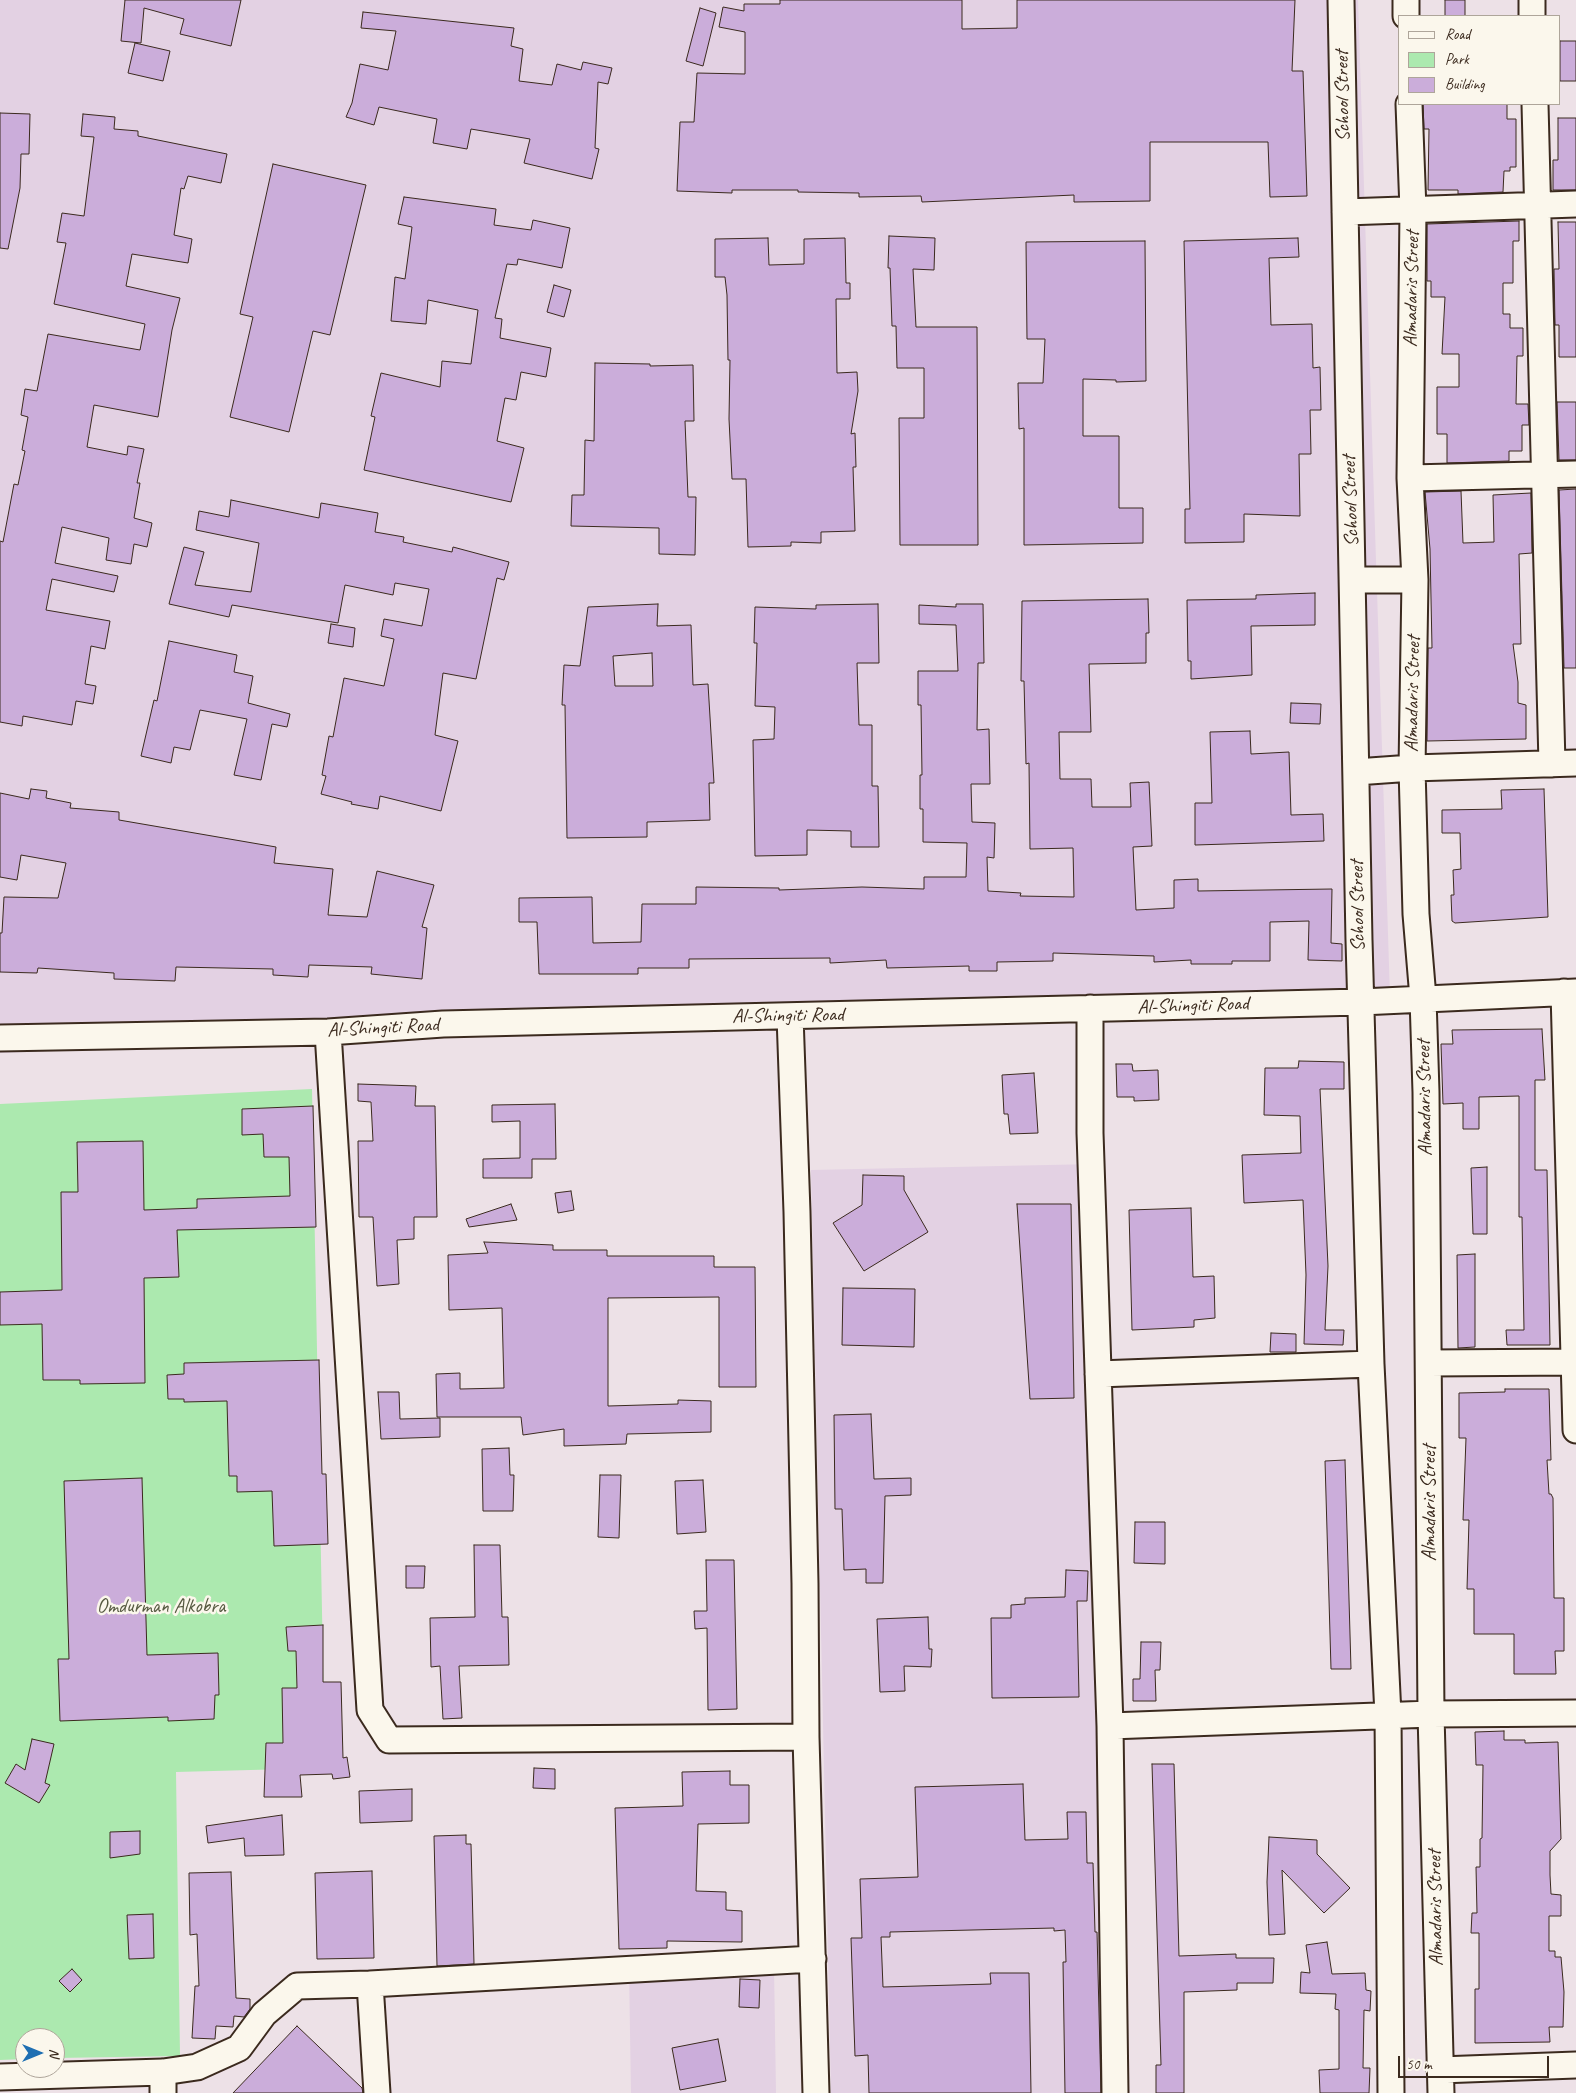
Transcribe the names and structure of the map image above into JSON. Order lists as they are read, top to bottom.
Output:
{
  "streets": {
    "street": ["School Street", "Almadaris Street", "Al-Shingiti Road"]
  },
  "crossings": [
    ["School Street", "Al-Shingiti Road"],
    ["Almadaris Street", "Al-Shingiti Road"]
  ],
  "parks": ["Omdurman Alkobra"],
  "legend": ["Road", "Park", "Building"],
  "scale_bar": "50 m",
  "north": "right"
}
